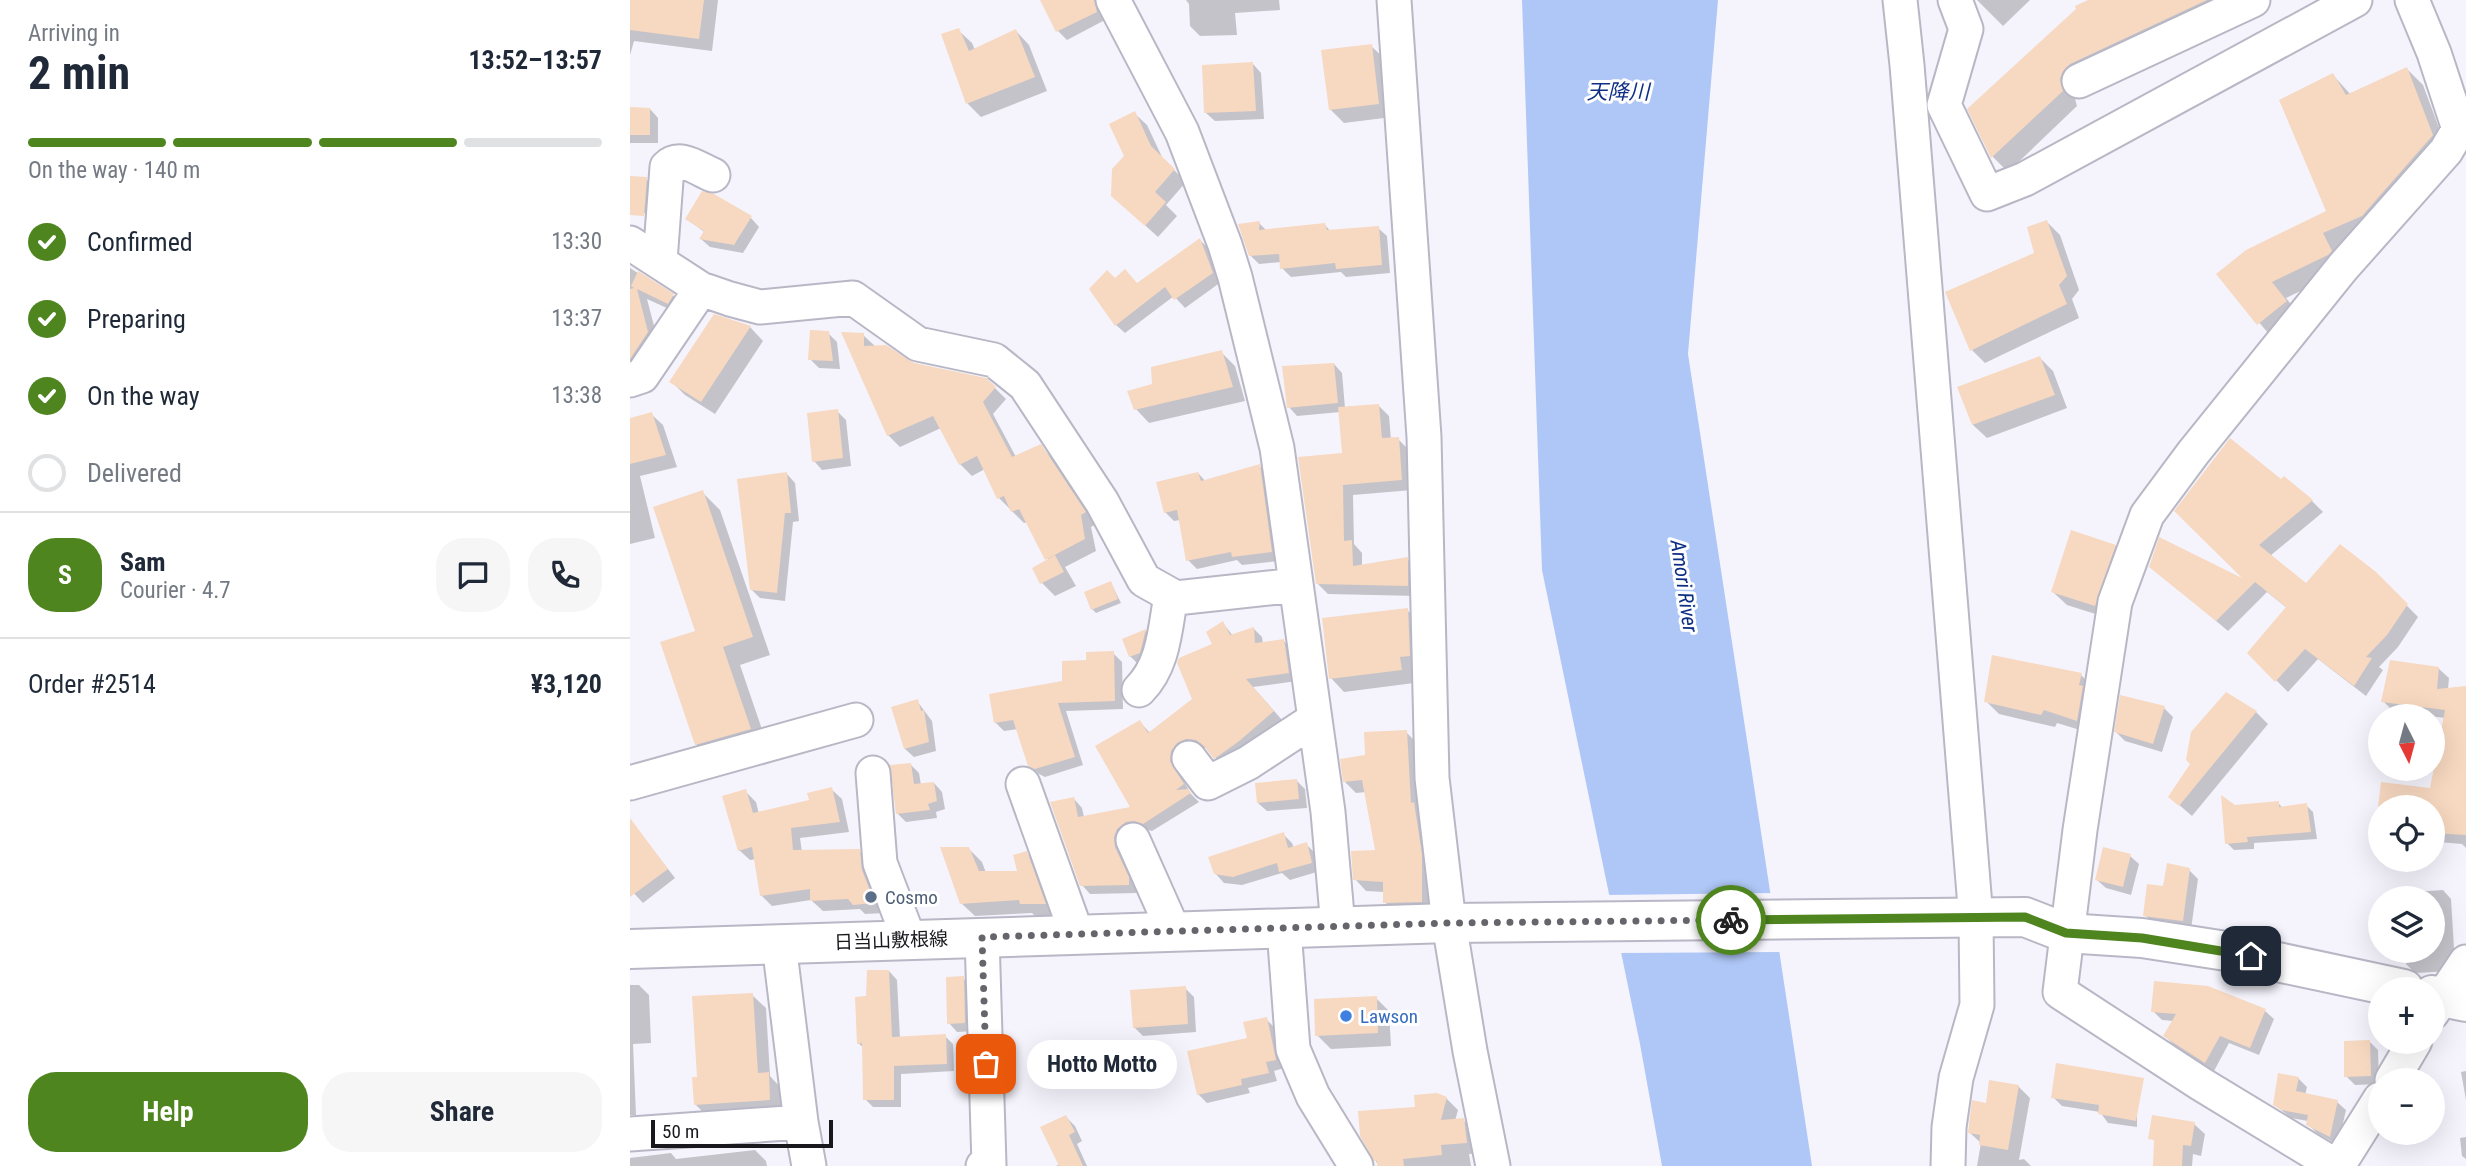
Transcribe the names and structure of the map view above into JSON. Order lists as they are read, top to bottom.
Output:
{
  "streets": {
    "main road": ["日当山敷根線"]
  },
  "water": ["天降川", "Amori River"],
  "places": ["Cosmo", "Lawson", "Hotto Motto"],
  "scale_bar": "50 m",
  "north": "bottom",
  "page": {
    "heading": ["2 min", "Arriving in", "13:52–13:57"],
    "panel": [
      "Sam",
      "Courier · 4.7",
      "Order #2514",
      "¥3,120"
    ],
    "bar": "On the way · 140 m",
    "list": [
      ["Confirmed", "13:30"],
      ["Preparing", "13:37"],
      ["On the way", "13:38"],
      "Delivered"
    ],
    "round": "S",
    "map_buttons": ["+", "−"],
    "bubble": "Hotto Motto",
    "buttons": ["Help", "Share"],
    "scale": "50 m"
  }
}
